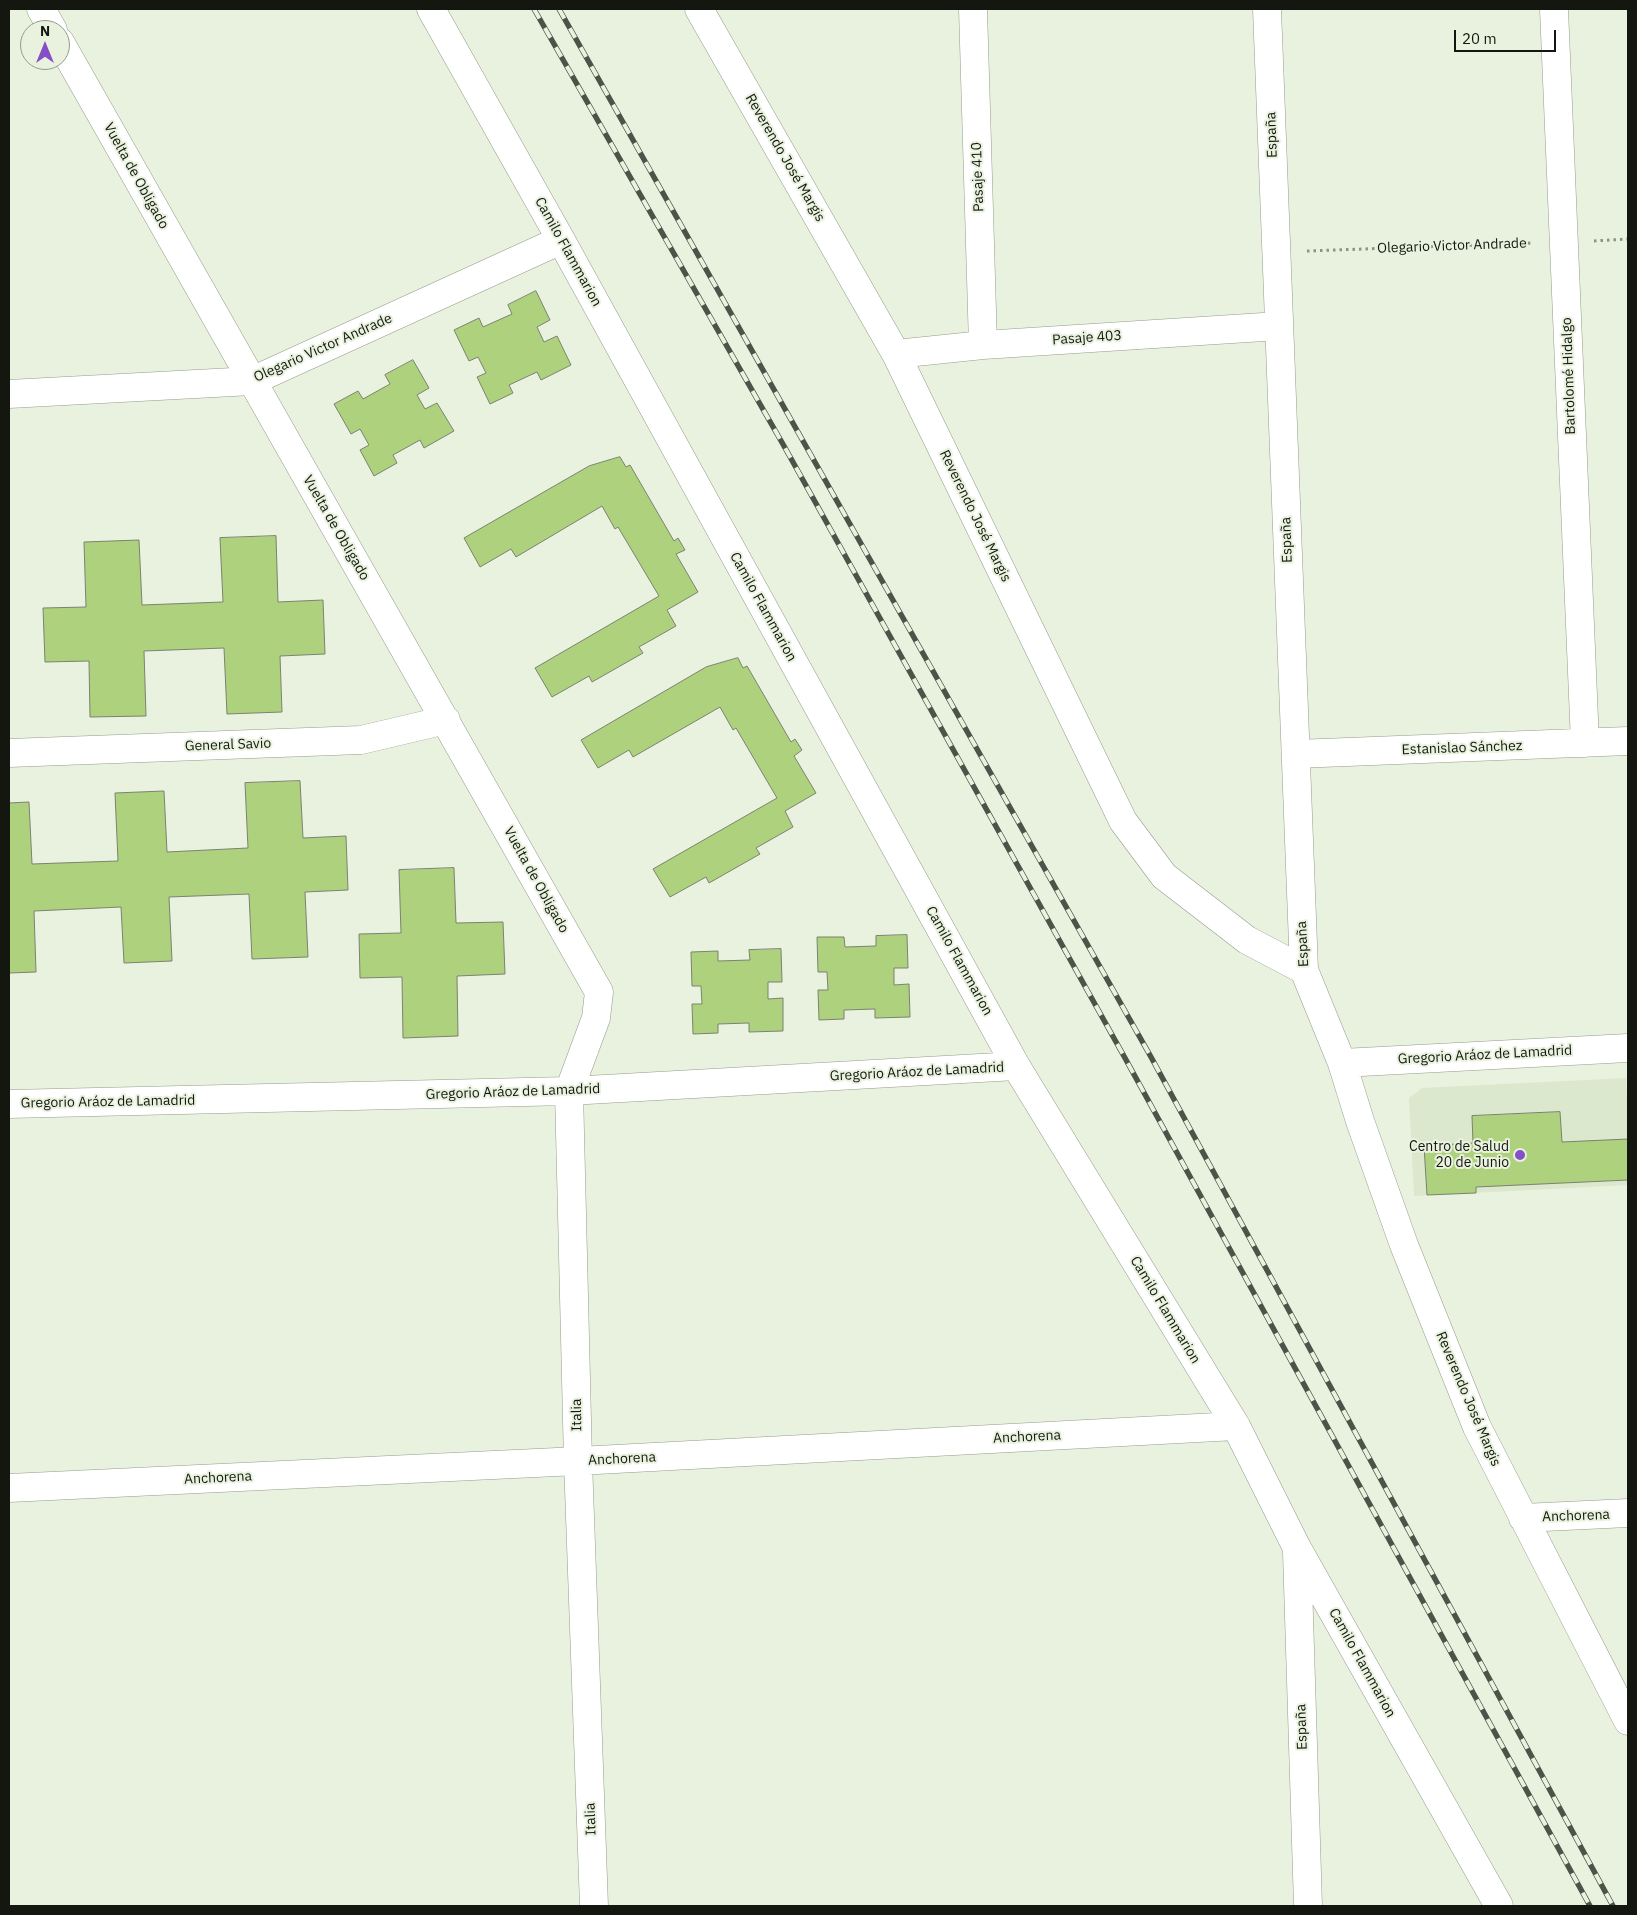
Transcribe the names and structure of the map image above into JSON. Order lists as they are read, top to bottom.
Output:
{
  "streets": {
    "street": [
      "España",
      "Reverendo José Margis",
      "Vuelta de Obligado",
      "Pasaje 410",
      "Olegario Victor Andrade",
      "Camilo Flammarion",
      "Pasaje 403",
      "Bartolomé Hidalgo",
      "General Savio",
      "Estanislao Sánchez",
      "Gregorio Aráoz de Lamadrid",
      "Italia",
      "Anchorena"
    ]
  },
  "crossings": [
    ["España", "Reverendo José Margis"],
    ["España", "Olegario Victor Andrade"],
    ["España", "Camilo Flammarion"],
    ["España", "Pasaje 403"],
    ["España", "Estanislao Sánchez"],
    ["España", "Gregorio Aráoz de Lamadrid"],
    ["Reverendo José Margis", "Pasaje 403"],
    ["Reverendo José Margis", "Gregorio Aráoz de Lamadrid"],
    ["Reverendo José Margis", "Anchorena"],
    ["Vuelta de Obligado", "Olegario Victor Andrade"],
    ["Vuelta de Obligado", "General Savio"],
    ["Vuelta de Obligado", "Italia"],
    ["Pasaje 410", "Pasaje 403"],
    ["Olegario Victor Andrade", "Camilo Flammarion"],
    ["Olegario Victor Andrade", "Bartolomé Hidalgo"],
    ["Camilo Flammarion", "Gregorio Aráoz de Lamadrid"],
    ["Camilo Flammarion", "Anchorena"],
    ["Bartolomé Hidalgo", "Estanislao Sánchez"],
    ["Gregorio Aráoz de Lamadrid", "Italia"],
    ["Italia", "Anchorena"]
  ],
  "places": ["Centro de Salud 20 de Junio"],
  "scale_bar": "20 m",
  "north": "top"
}
